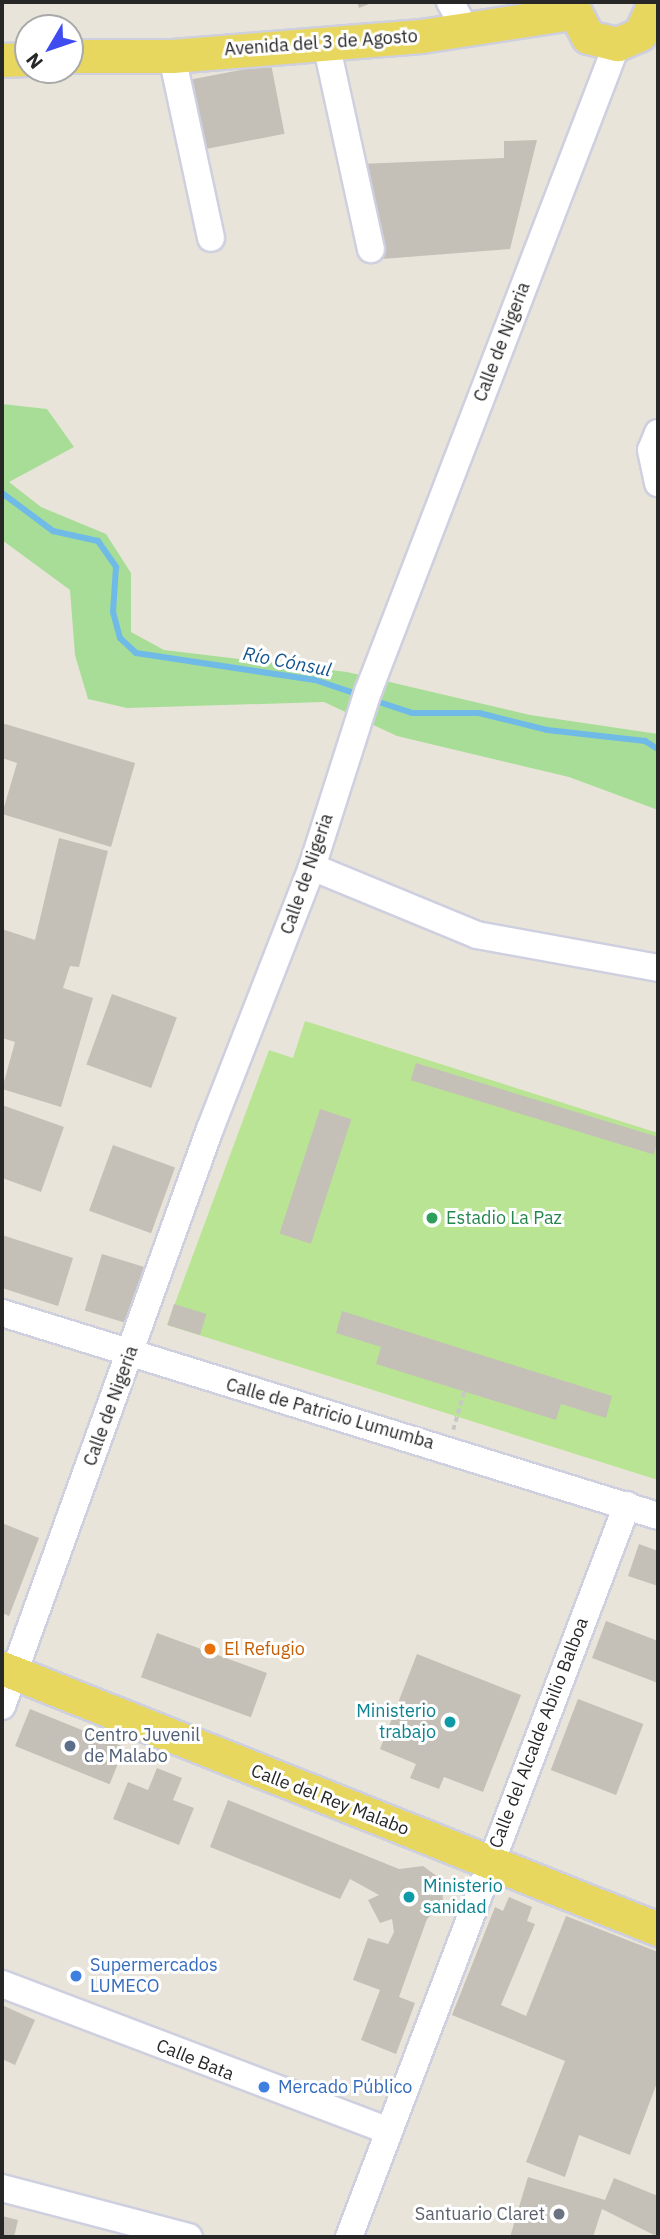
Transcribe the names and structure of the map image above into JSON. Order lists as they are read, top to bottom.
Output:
{
  "streets": {
    "main road": ["Avenida del 3 de Agosto", "Calle del Rey Malabo"],
    "street": [
      "Calle de Nigeria",
      "Calle de Patricio Lumumba",
      "Calle del Alcalde Abilio Balboa",
      "Calle Bata"
    ]
  },
  "crossings": [
    ["Calle de Nigeria", "Calle de Patricio Lumumba"],
    ["Calle de Nigeria", "Calle del Rey Malabo"],
    ["Calle de Patricio Lumumba", "Calle del Alcalde Abilio Balboa"],
    ["Calle del Alcalde Abilio Balboa", "Calle del Rey Malabo"],
    ["Calle del Alcalde Abilio Balboa", "Calle Bata"]
  ],
  "water": ["Río Cónsul"],
  "places": [
    "Estadio La Paz",
    "El Refugio",
    "Ministerio trabajo",
    "Centro Juvenil de Malabo",
    "Ministerio sanidad",
    "Supermercados LUMECO",
    "Mercado Público",
    "Santuario Claret"
  ],
  "north": "bottom left"
}
